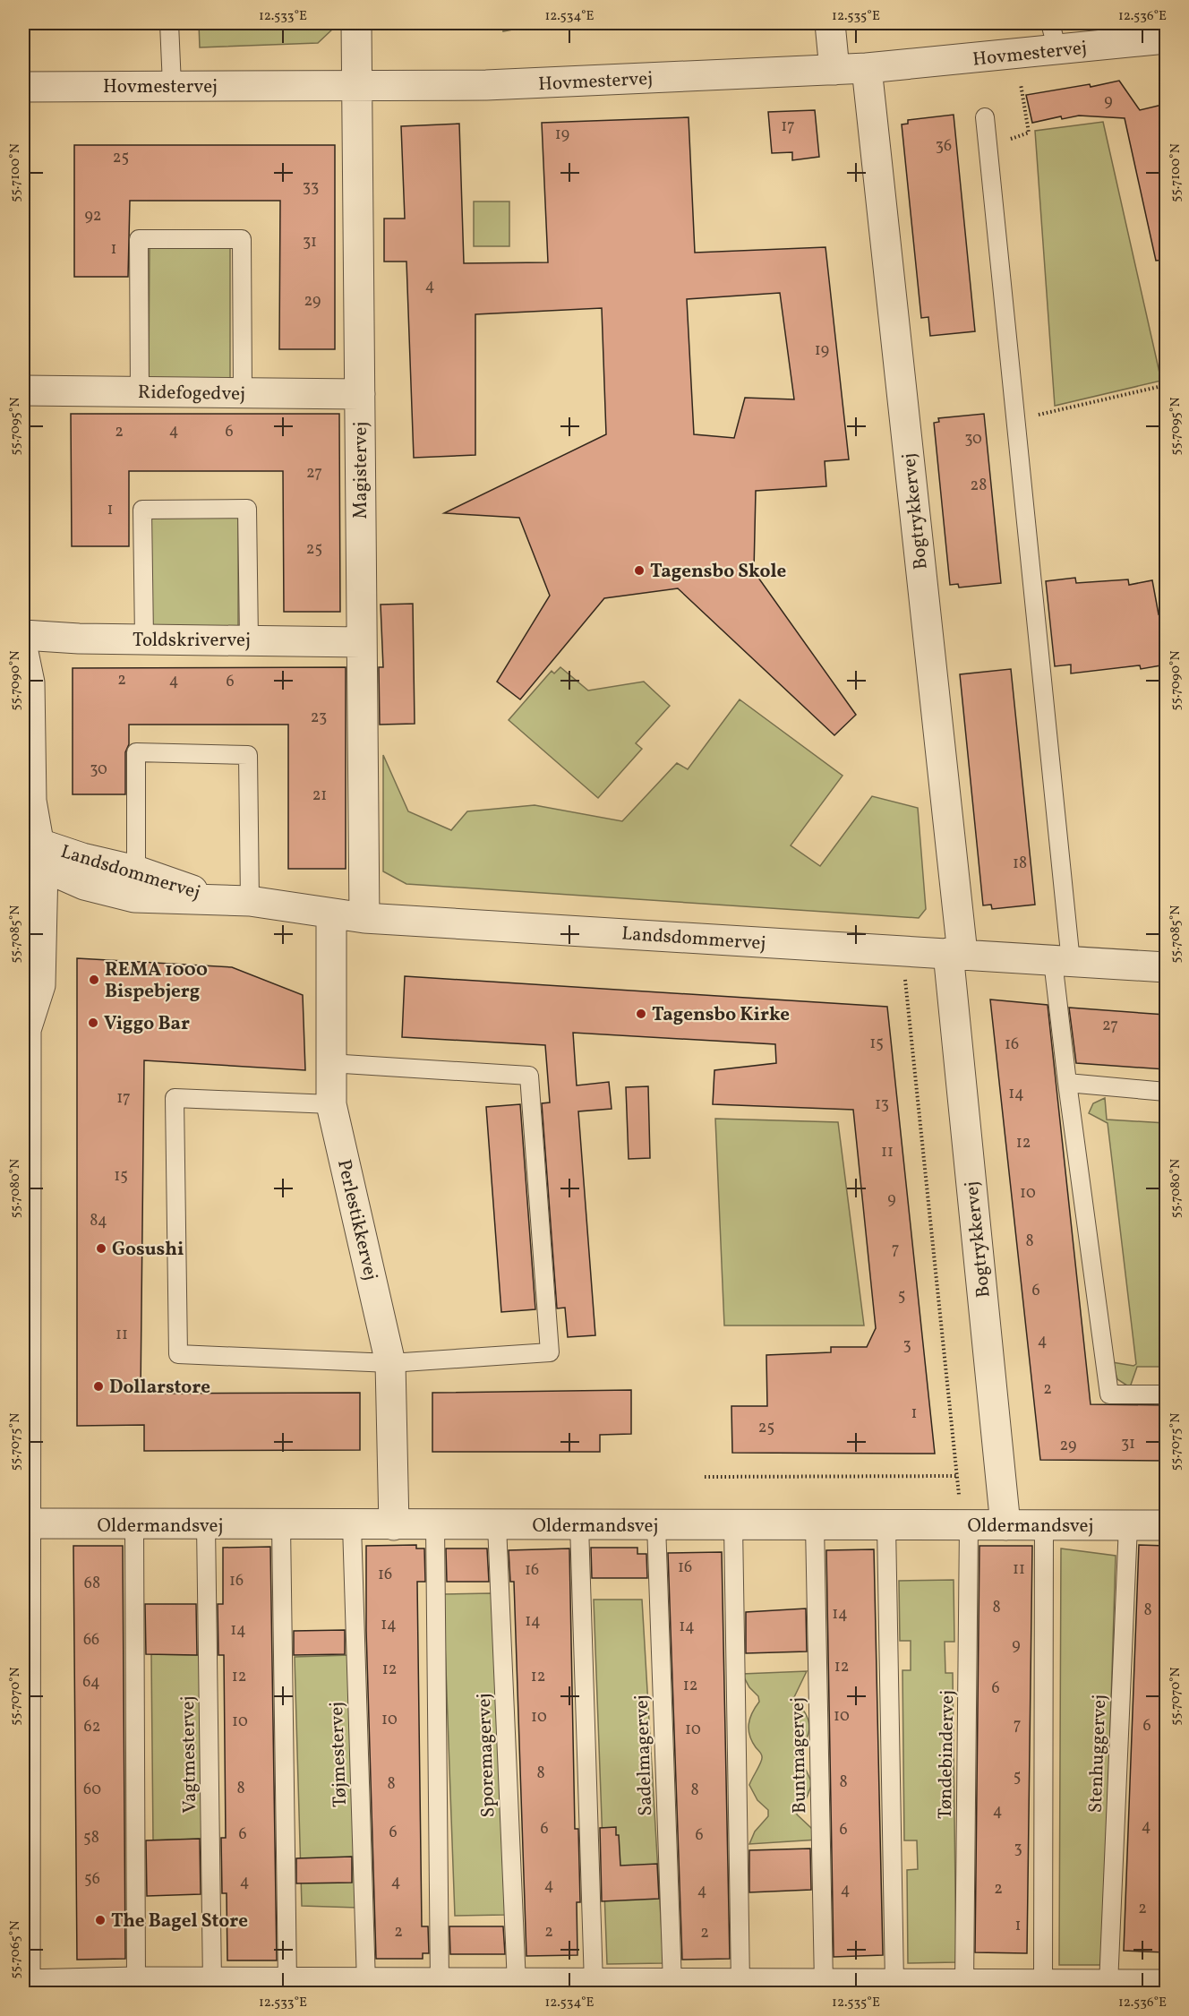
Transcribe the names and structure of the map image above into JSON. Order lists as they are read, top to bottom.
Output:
{
  "streets": {
    "street": [
      "Hovmestervej",
      "Ridefogedvej",
      "Magistervej",
      "Bogtrykkervej",
      "Toldskrivervej",
      "Landsdommervej",
      "Perlestikkervej",
      "Oldermandsvej"
    ],
    "lane": [
      "Stenhuggervej",
      "Vagtmestervej",
      "Tøjmestervej",
      "Tøndebindervej",
      "Sporemagervej",
      "Sadelmagervej",
      "Buntmagervej"
    ]
  },
  "crossings": [
    ["Hovmestervej", "Magistervej"],
    ["Hovmestervej", "Bogtrykkervej"],
    ["Ridefogedvej", "Magistervej"],
    ["Magistervej", "Toldskrivervej"],
    ["Magistervej", "Landsdommervej"],
    ["Bogtrykkervej", "Landsdommervej"],
    ["Bogtrykkervej", "Oldermandsvej"],
    ["Landsdommervej", "Perlestikkervej"],
    ["Perlestikkervej", "Oldermandsvej"],
    ["Oldermandsvej", "Stenhuggervej"],
    ["Oldermandsvej", "Vagtmestervej"],
    ["Oldermandsvej", "Tøjmestervej"],
    ["Oldermandsvej", "Tøndebindervej"],
    ["Oldermandsvej", "Sporemagervej"],
    ["Oldermandsvej", "Sadelmagervej"],
    ["Oldermandsvej", "Buntmagervej"]
  ],
  "places": [
    "Tagensbo Skole",
    "REMA 1000 Bispebjerg",
    "Tagensbo Kirke",
    "Viggo Bar",
    "Gosushi",
    "Dollarstore",
    "The Bagel Store"
  ],
  "house_numbers": [
    "9",
    "17",
    "19",
    "36",
    "25",
    "33",
    "92",
    "31",
    "1",
    "4",
    "29",
    "19",
    "4",
    "2",
    "6",
    "30",
    "27",
    "28",
    "1",
    "25",
    "2",
    "4",
    "6",
    "23",
    "30",
    "21",
    "18",
    "27",
    "15",
    "16",
    "14",
    "17",
    "13",
    "12",
    "11",
    "15",
    "10",
    "9",
    "84",
    "8",
    "7",
    "6",
    "5",
    "11",
    "4",
    "3",
    "2",
    "1",
    "25",
    "31",
    "29",
    "16",
    "11",
    "16",
    "16",
    "16",
    "68",
    "8",
    "8",
    "14",
    "14",
    "14",
    "14",
    "14",
    "66",
    "9",
    "12",
    "12",
    "12",
    "12",
    "64",
    "12",
    "6",
    "10",
    "10",
    "10",
    "10",
    "7",
    "6",
    "62",
    "10",
    "8",
    "5",
    "8",
    "8",
    "8",
    "60",
    "8",
    "4",
    "4",
    "6",
    "6",
    "6",
    "6",
    "6",
    "58",
    "3",
    "56",
    "4",
    "4",
    "4",
    "2",
    "4",
    "4",
    "2",
    "1",
    "2",
    "2",
    "2"
  ],
  "coordinates": [
    "12.533°E",
    "12.534°E",
    "12.535°E",
    "12.536°E",
    "55.7100°N",
    "55.7095°N",
    "55.7090°N",
    "55.7085°N",
    "55.7080°N",
    "55.7075°N",
    "55.7070°N",
    "55.7065°N"
  ]
}
